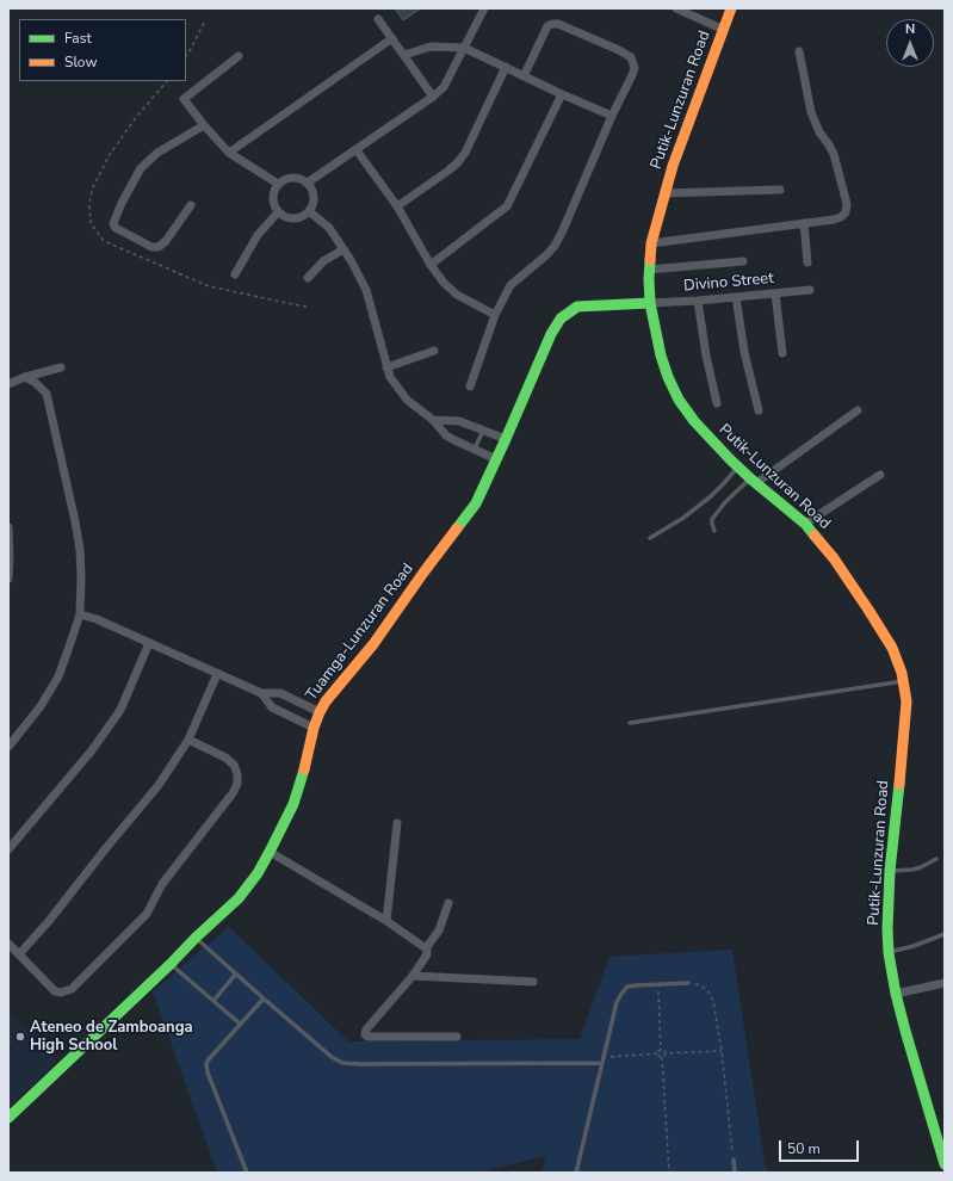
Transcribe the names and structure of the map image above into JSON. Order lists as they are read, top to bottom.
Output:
{
  "streets": {
    "street": ["Putik-Lunzuran Road", "Divino Street", "Tuamga-Lunzuran Road"]
  },
  "crossings": [
    ["Putik-Lunzuran Road", "Divino Street"],
    ["Putik-Lunzuran Road", "Tuamga-Lunzuran Road"],
    ["Divino Street", "Tuamga-Lunzuran Road"]
  ],
  "places": ["Ateneo de Zamboanga High School"],
  "legend": ["Fast", "Slow"],
  "scale_bar": "50 m",
  "north": "top"
}
